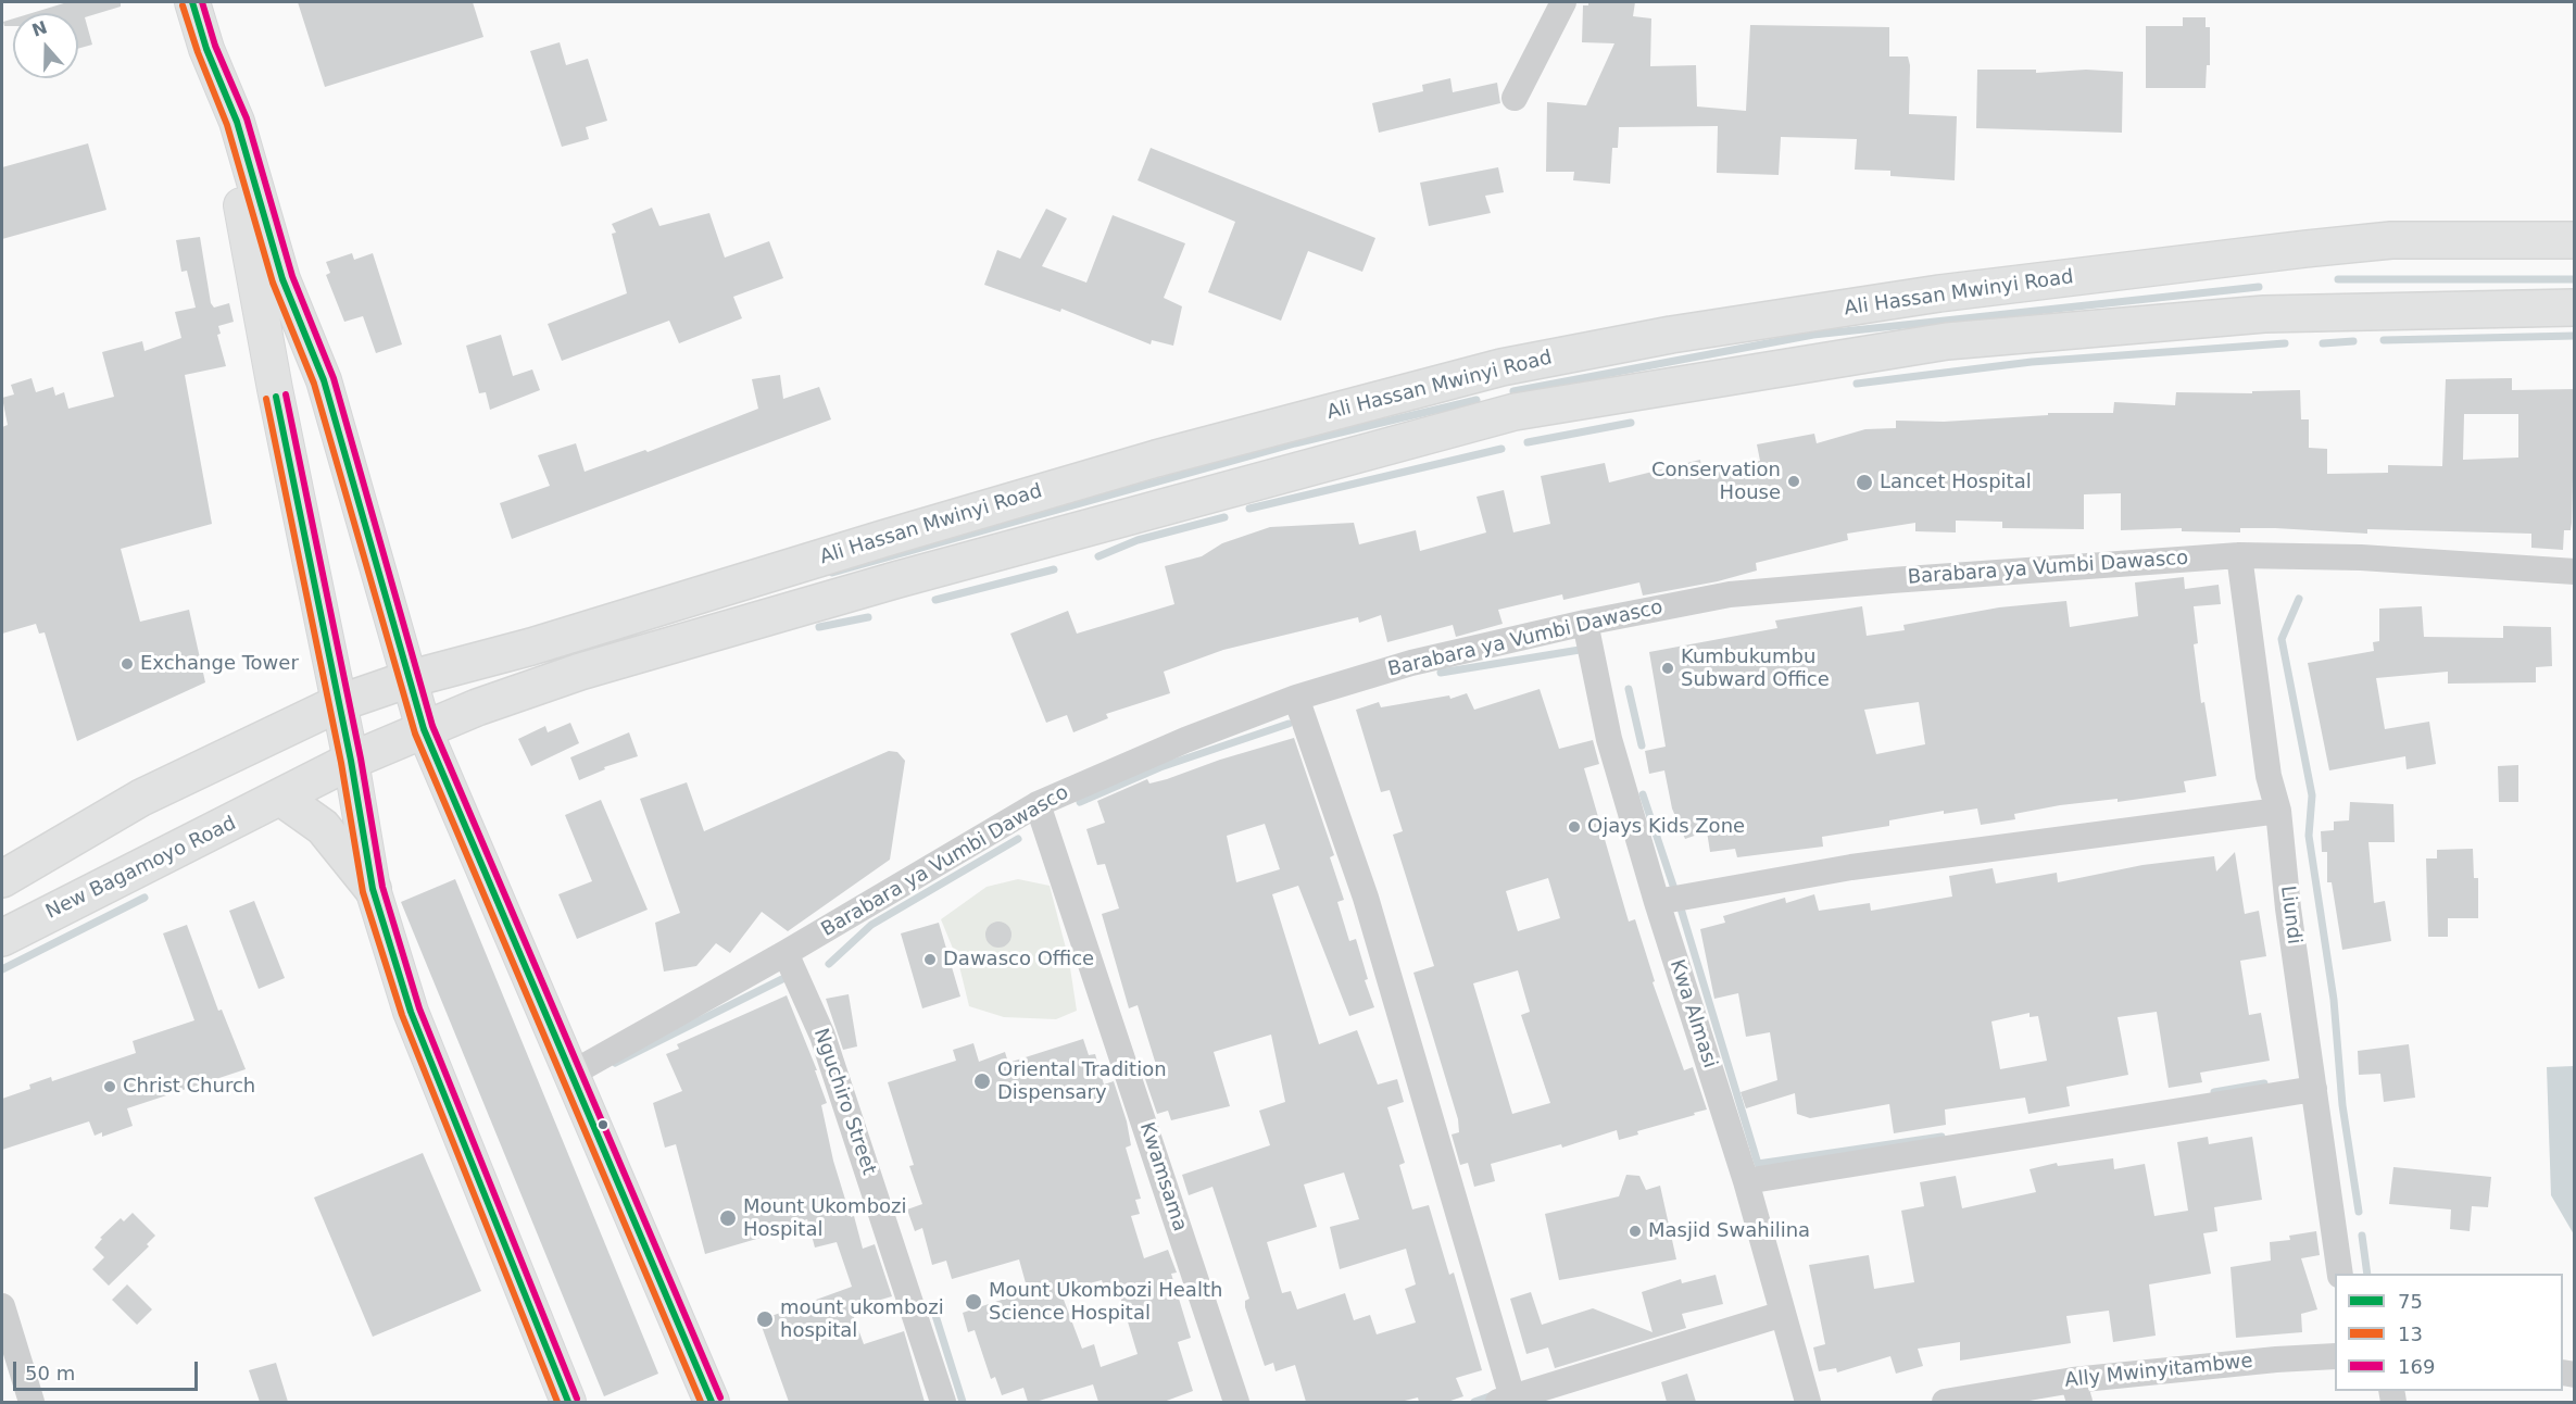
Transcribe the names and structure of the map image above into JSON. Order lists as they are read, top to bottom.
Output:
{
  "streets": {
    "highway": ["Ali Hassan Mwinyi Road", "New Bagamoyo Road"],
    "street": [
      "Barabara ya Vumbi Dawasco",
      "Liundi",
      "Kwa Almasi",
      "Nguchiro Street",
      "Kwamsama",
      "Ally Mwinyitambwe"
    ]
  },
  "crossings": [
    ["Ali Hassan Mwinyi Road", "New Bagamoyo Road"],
    ["Barabara ya Vumbi Dawasco", "Liundi"],
    ["Barabara ya Vumbi Dawasco", "Kwa Almasi"],
    ["Barabara ya Vumbi Dawasco", "Nguchiro Street"],
    ["Barabara ya Vumbi Dawasco", "Kwamsama"]
  ],
  "places": [
    "Conservation House",
    "Lancet Hospital",
    "Exchange Tower",
    "Kumbukumbu Subward Office",
    "Ojays Kids Zone",
    "Dawasco Office",
    "Oriental Tradition Dispensary",
    "Christ Church",
    "Mount Ukombozi Hospital",
    "Masjid Swahilina",
    "Mount Ukombozi Health Science Hospital",
    "mount ukombozi hospital"
  ],
  "lines": ["transit line 75", "transit line 169", "transit line 13"],
  "legend": ["75", "13", "169"],
  "scale_bar": "50 m",
  "north": "top"
}
